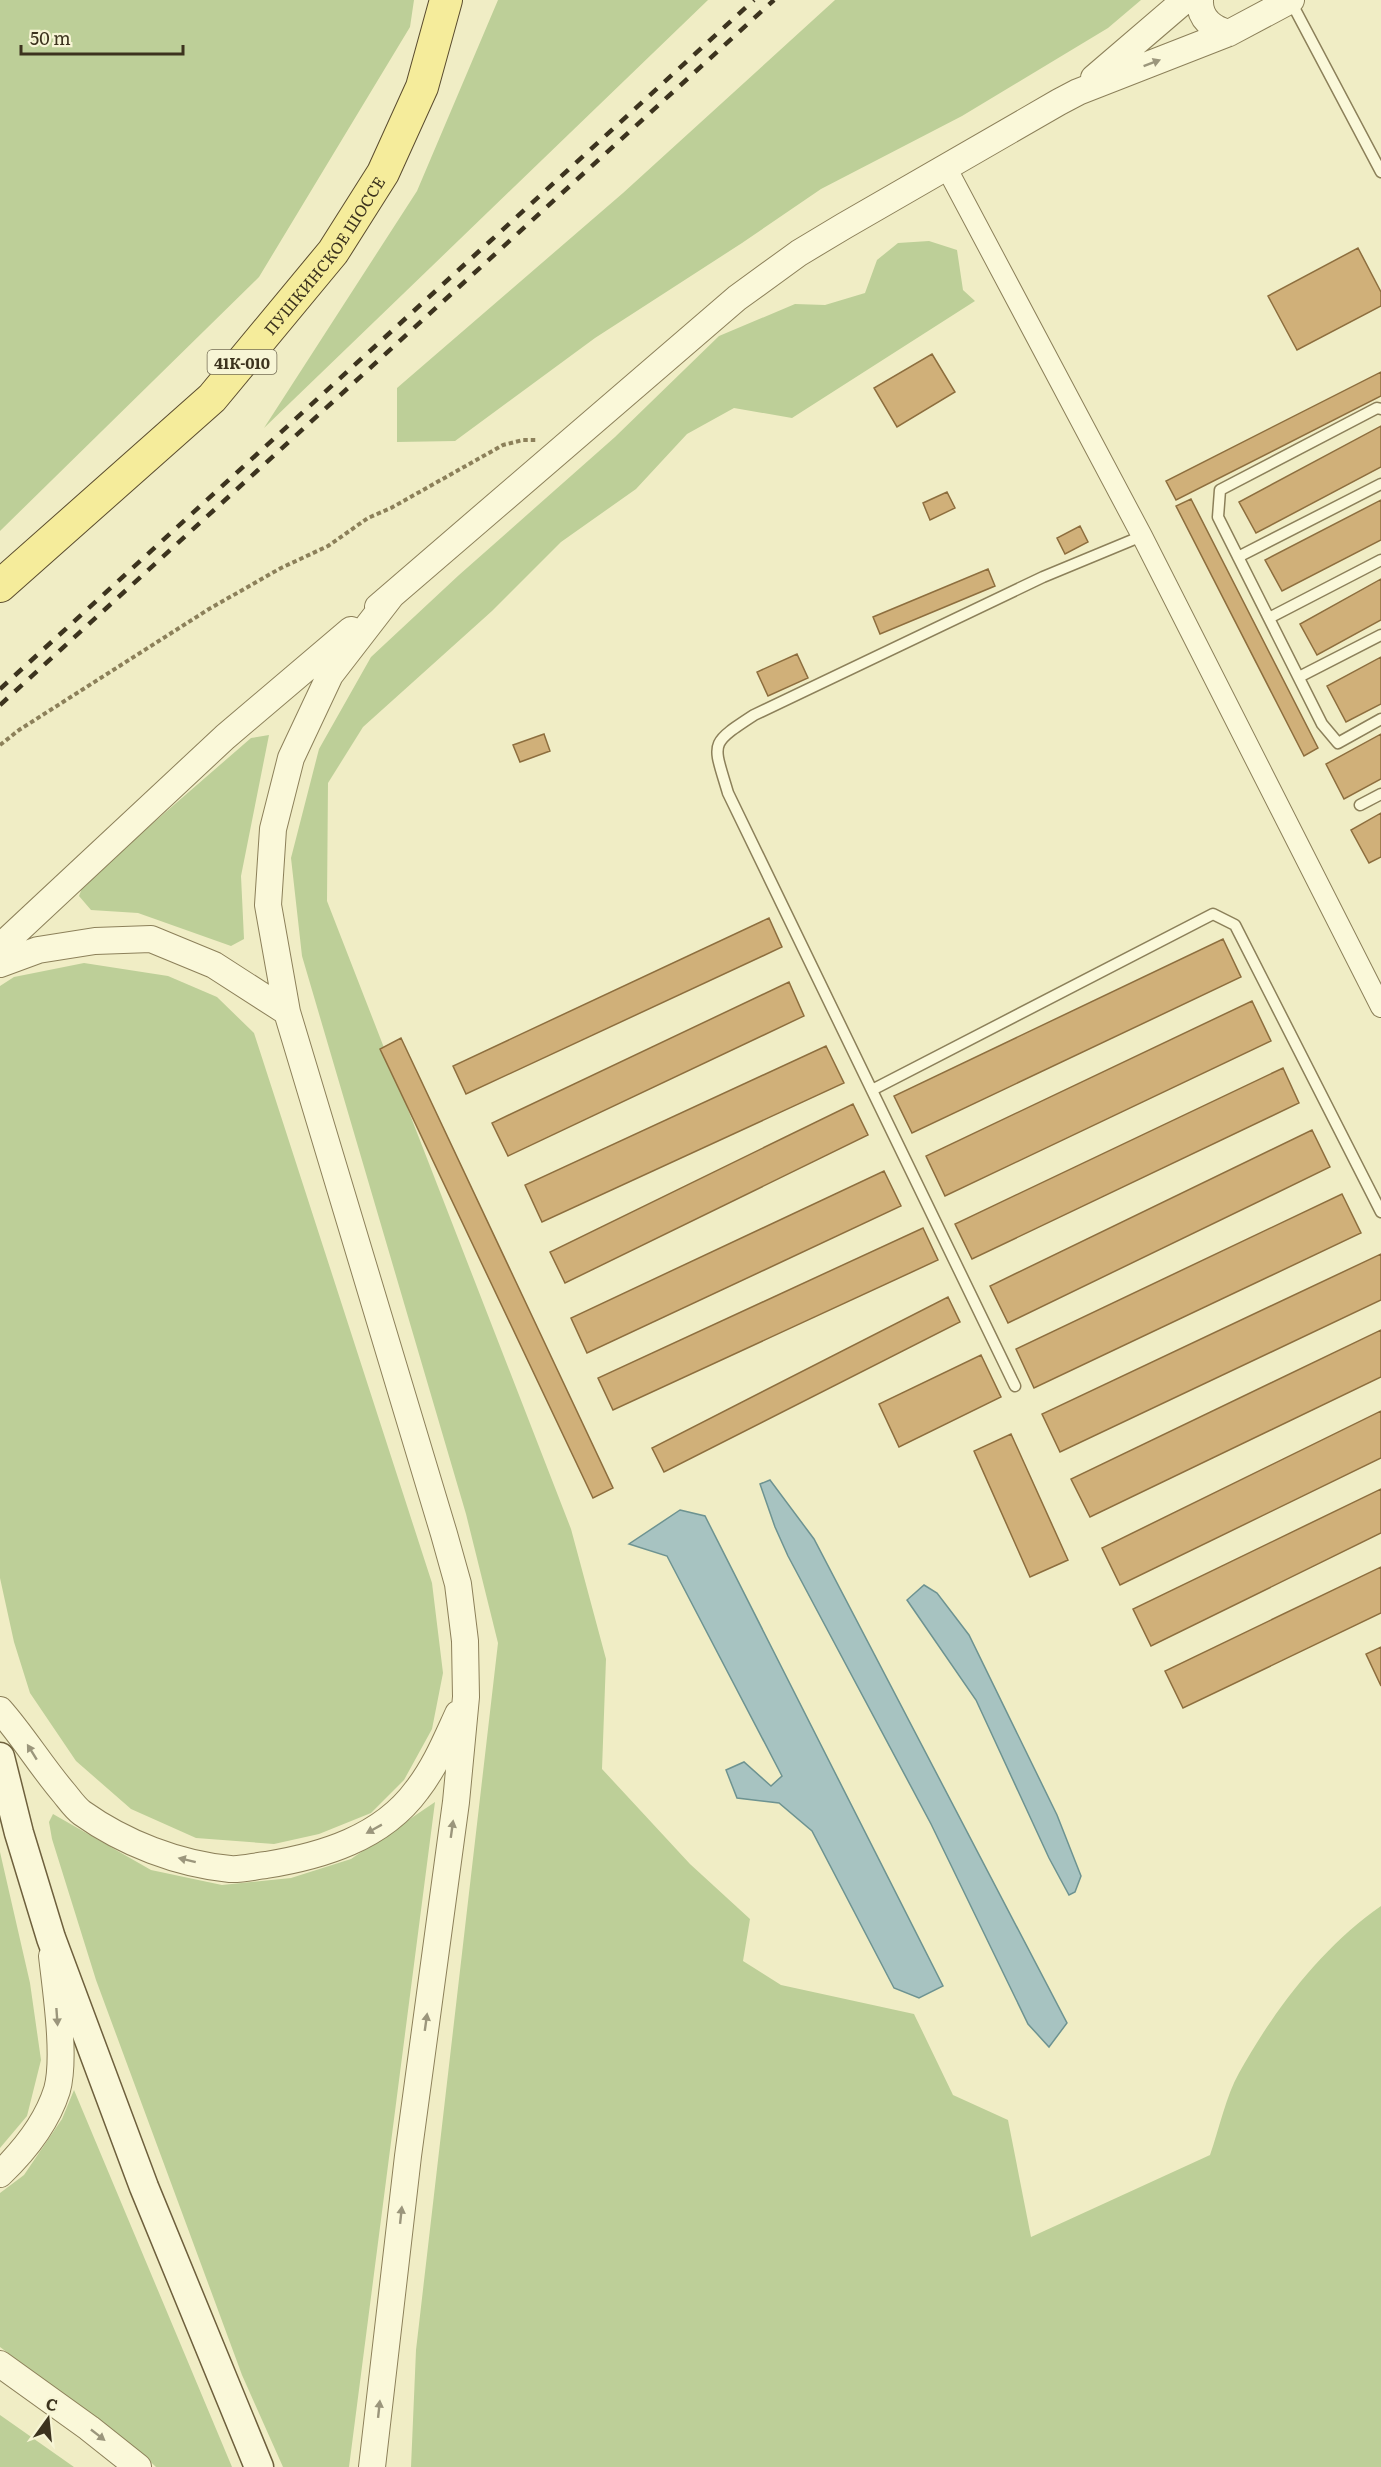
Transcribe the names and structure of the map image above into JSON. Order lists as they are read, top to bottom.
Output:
{
  "streets": {
    "main road": ["ПУШКИНСКОЕ ШОССЕ", "41К-010"]
  },
  "scale_bar": "50 m",
  "north": "top"
}
